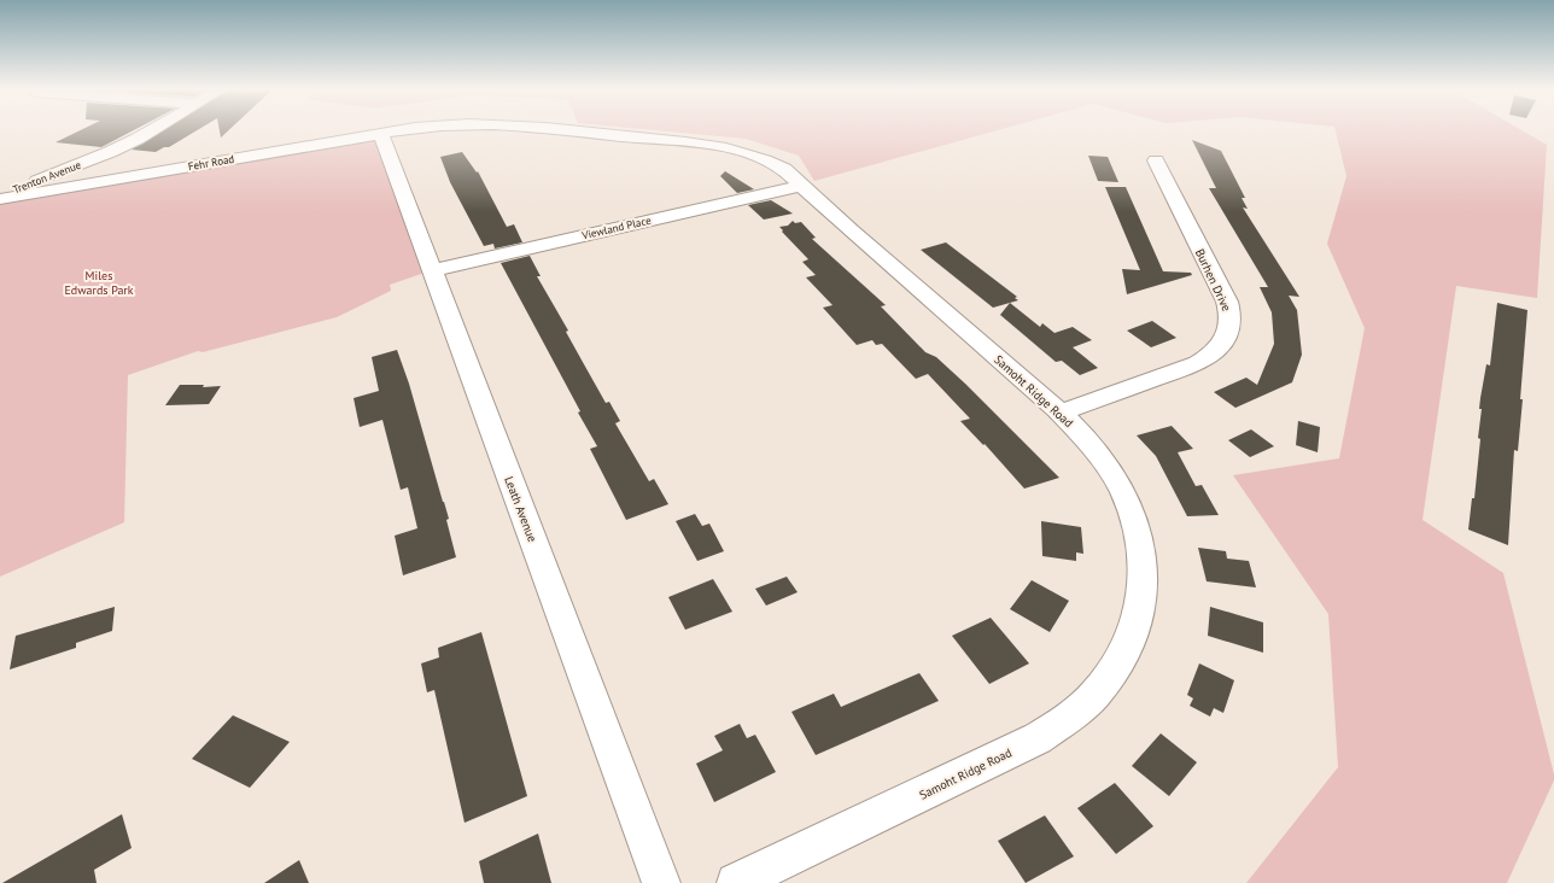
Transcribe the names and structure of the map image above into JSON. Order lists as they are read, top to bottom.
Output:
{
  "streets": {
    "street": [
      "Fehr Road",
      "Trenton Avenue",
      "Viewland Place",
      "Burhen Drive",
      "Samoht Ridge Road",
      "Leath Avenue"
    ]
  },
  "crossings": [
    ["Fehr Road", "Samoht Ridge Road"],
    ["Fehr Road", "Leath Avenue"],
    ["Viewland Place", "Samoht Ridge Road"],
    ["Viewland Place", "Leath Avenue"],
    ["Burhen Drive", "Samoht Ridge Road"]
  ],
  "parks": ["Miles Edwards Park"]
}
